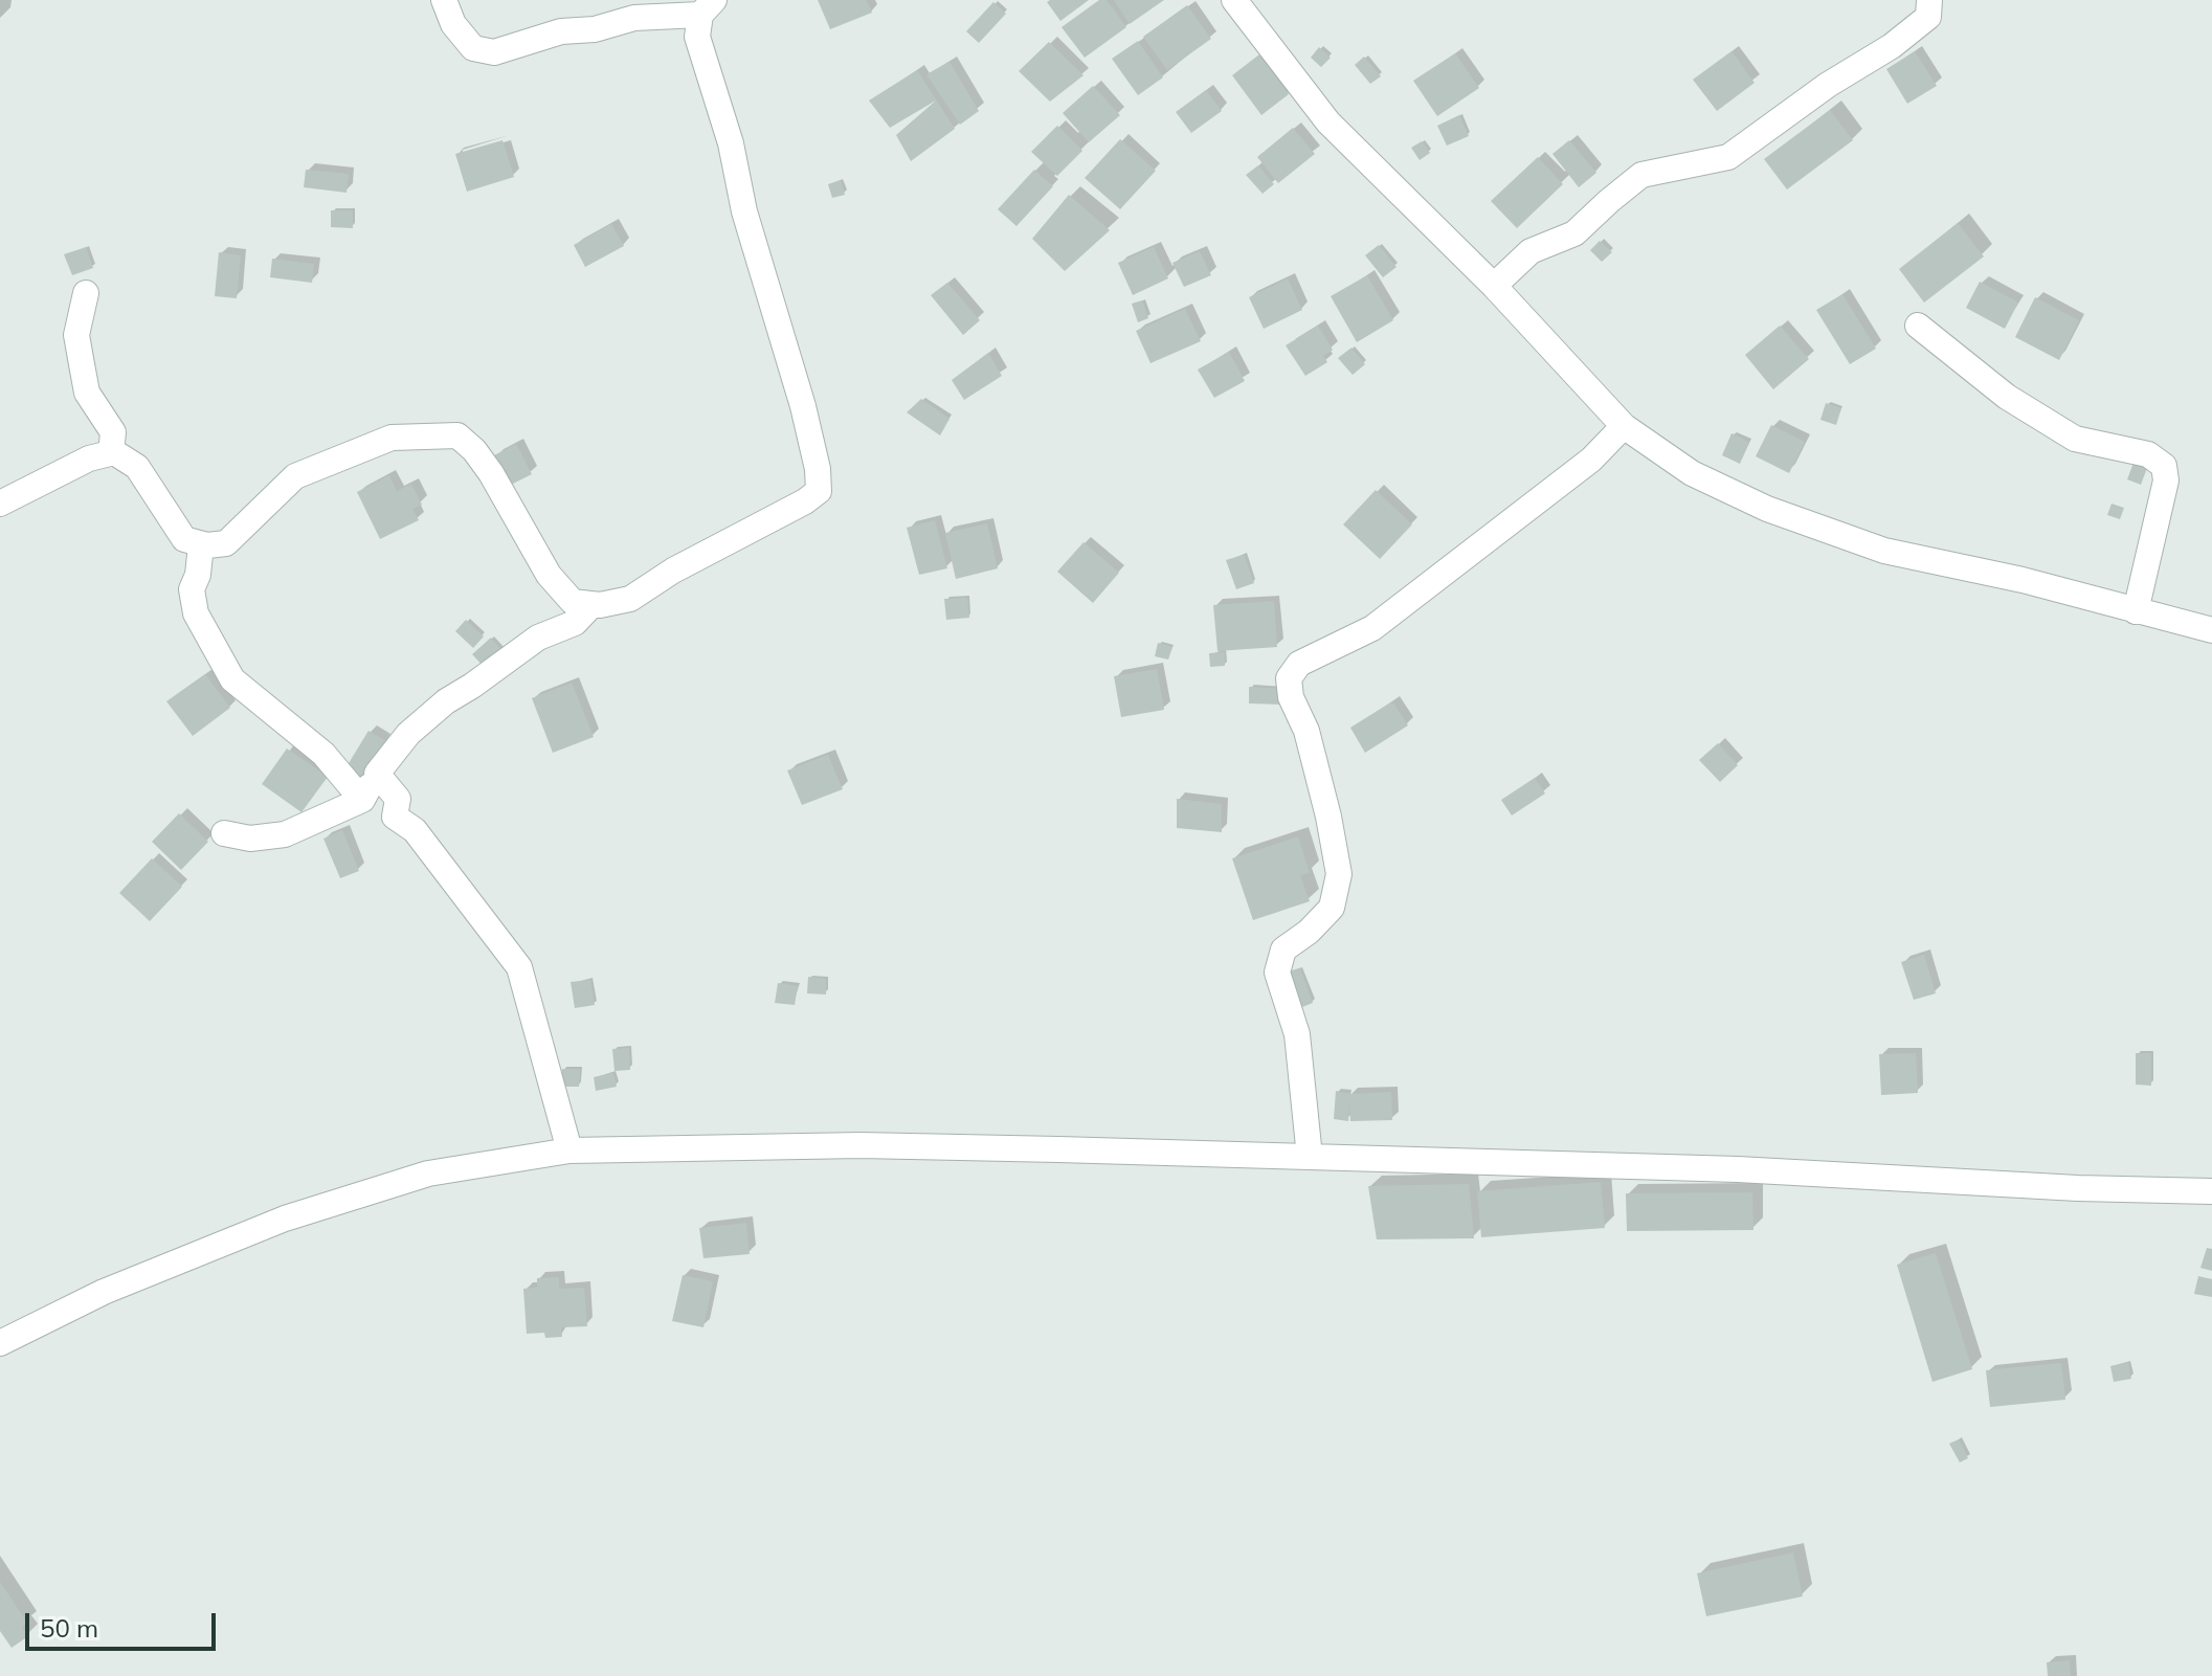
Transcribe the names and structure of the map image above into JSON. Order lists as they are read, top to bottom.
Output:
{
  "scale_bar": "50 m"
}
